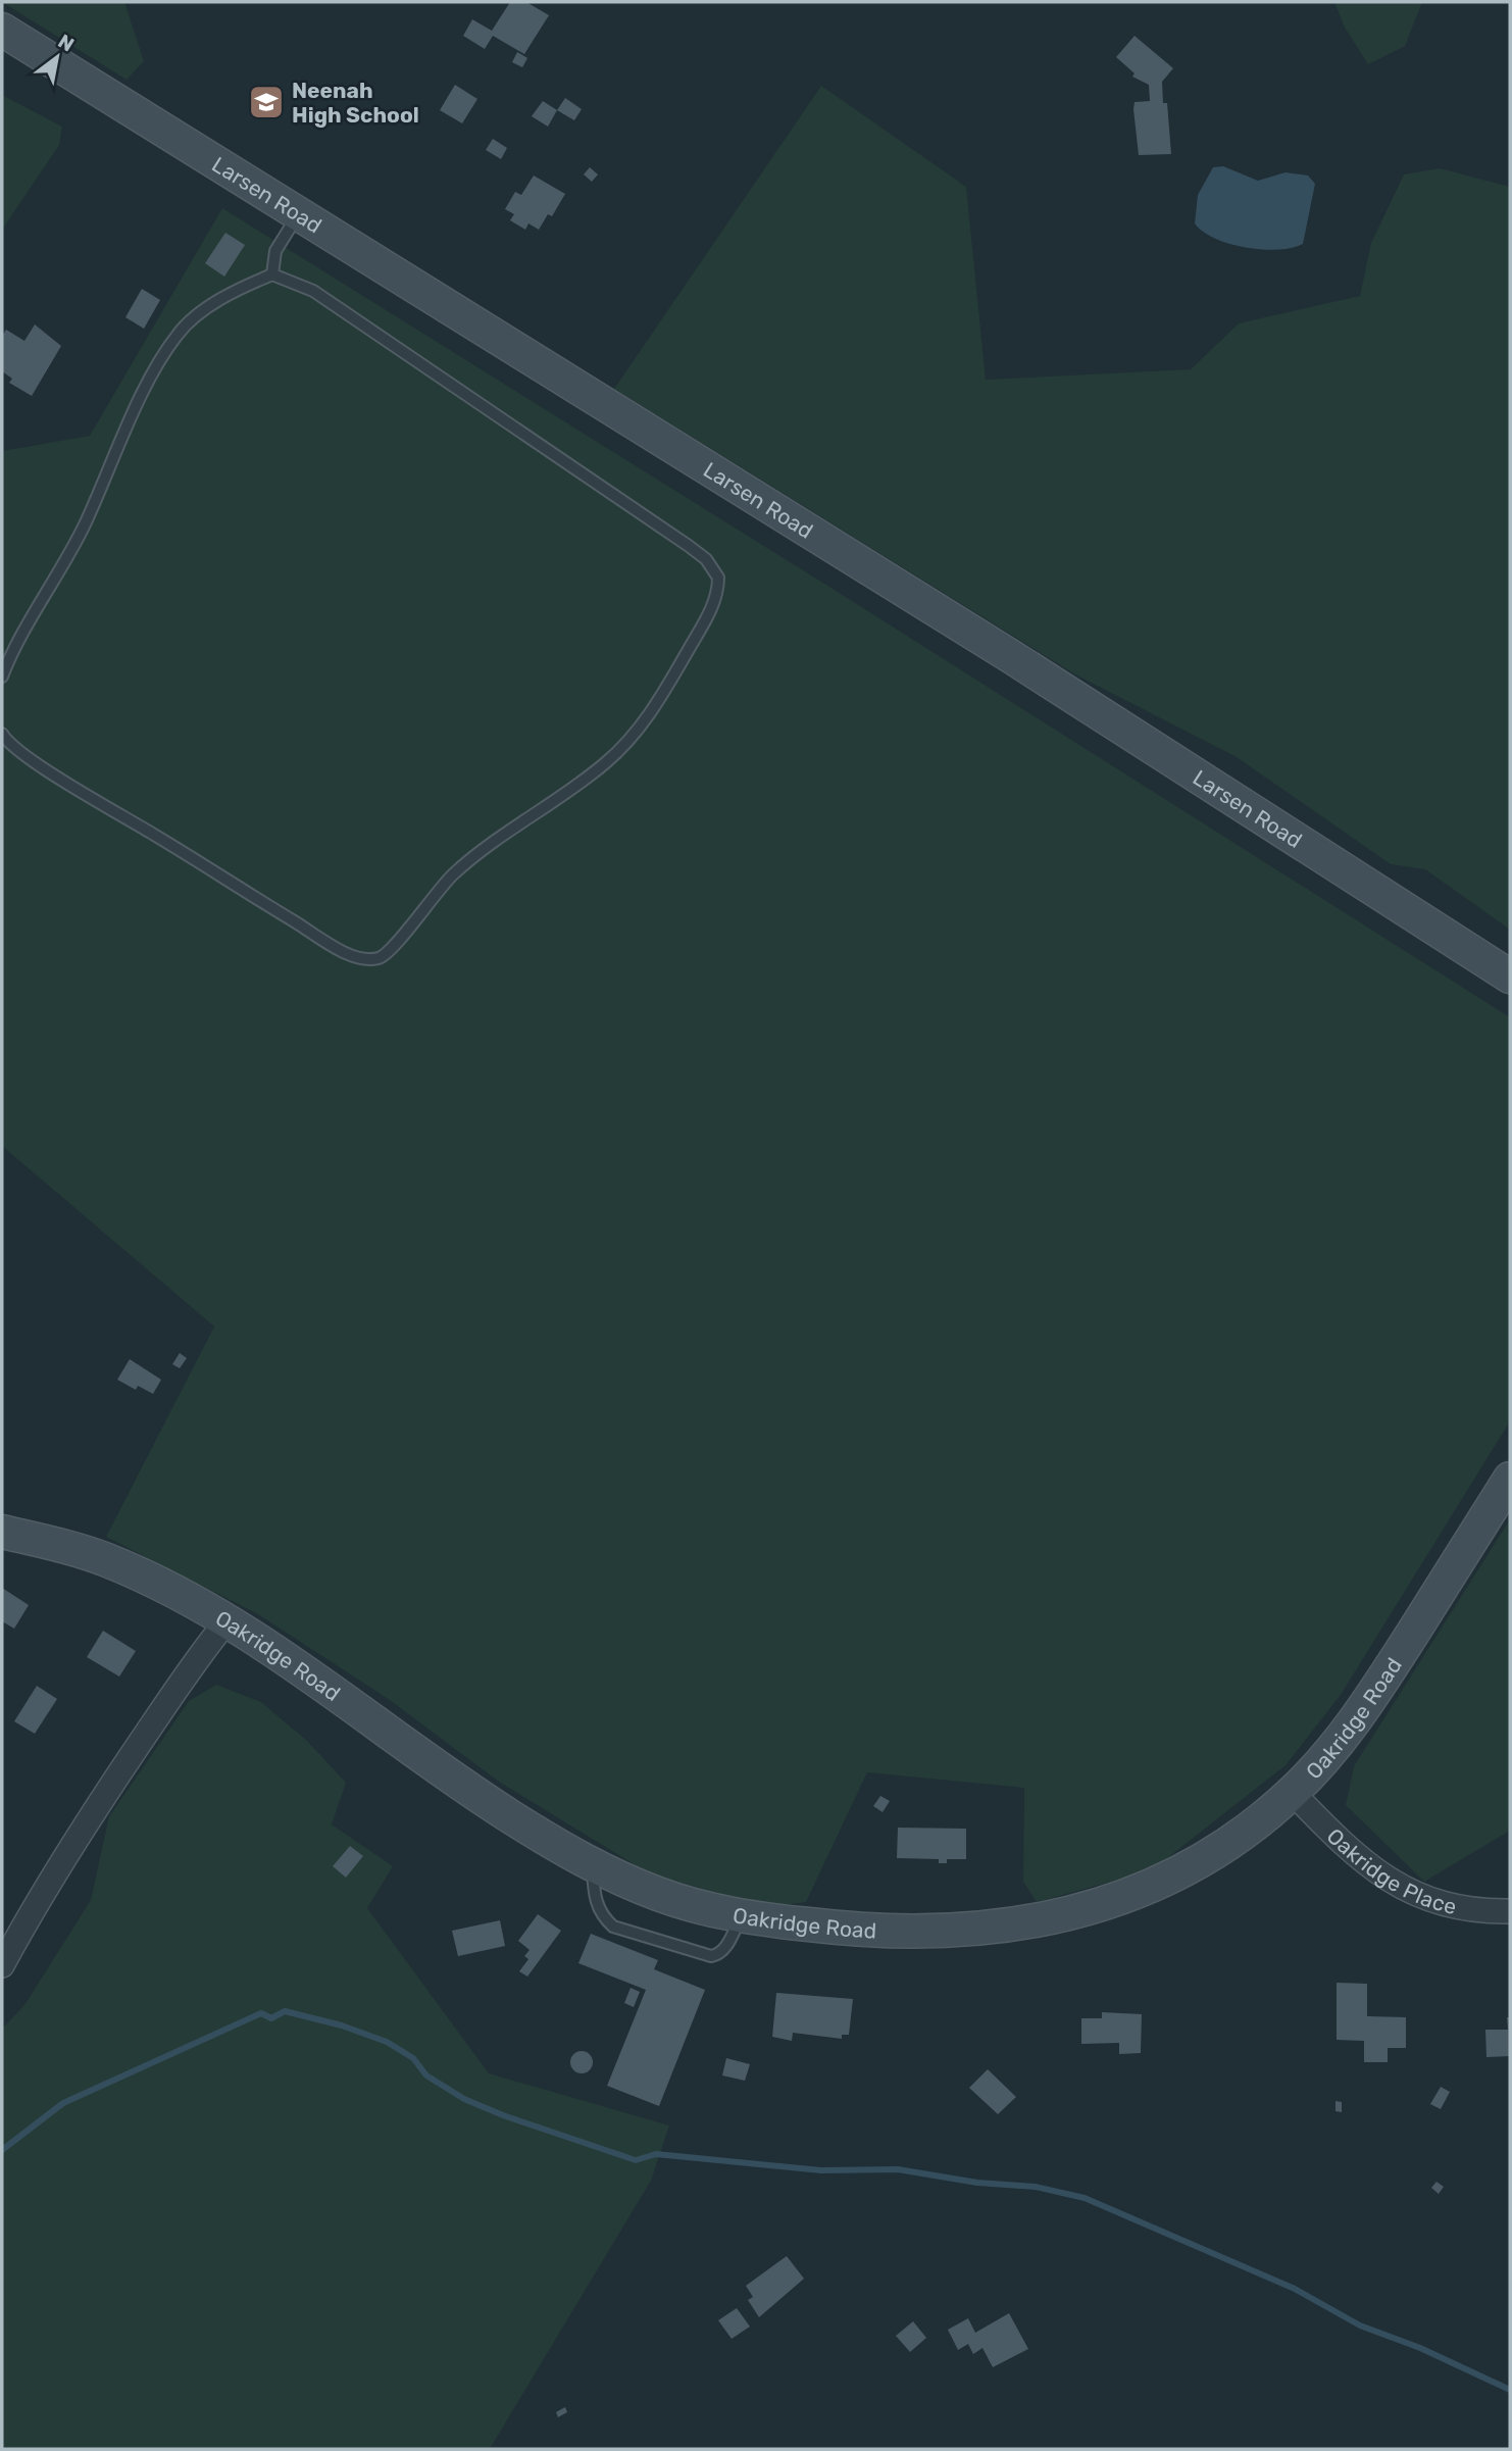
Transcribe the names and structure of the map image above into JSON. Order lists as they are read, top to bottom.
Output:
{
  "streets": {
    "street": ["Larsen Road", "Oakridge Road", "Oakridge Place"]
  },
  "crossings": [
    ["Oakridge Road", "Oakridge Place"]
  ],
  "places": {
    "school or university": ["Neenah High School"]
  },
  "north": "top right"
}
